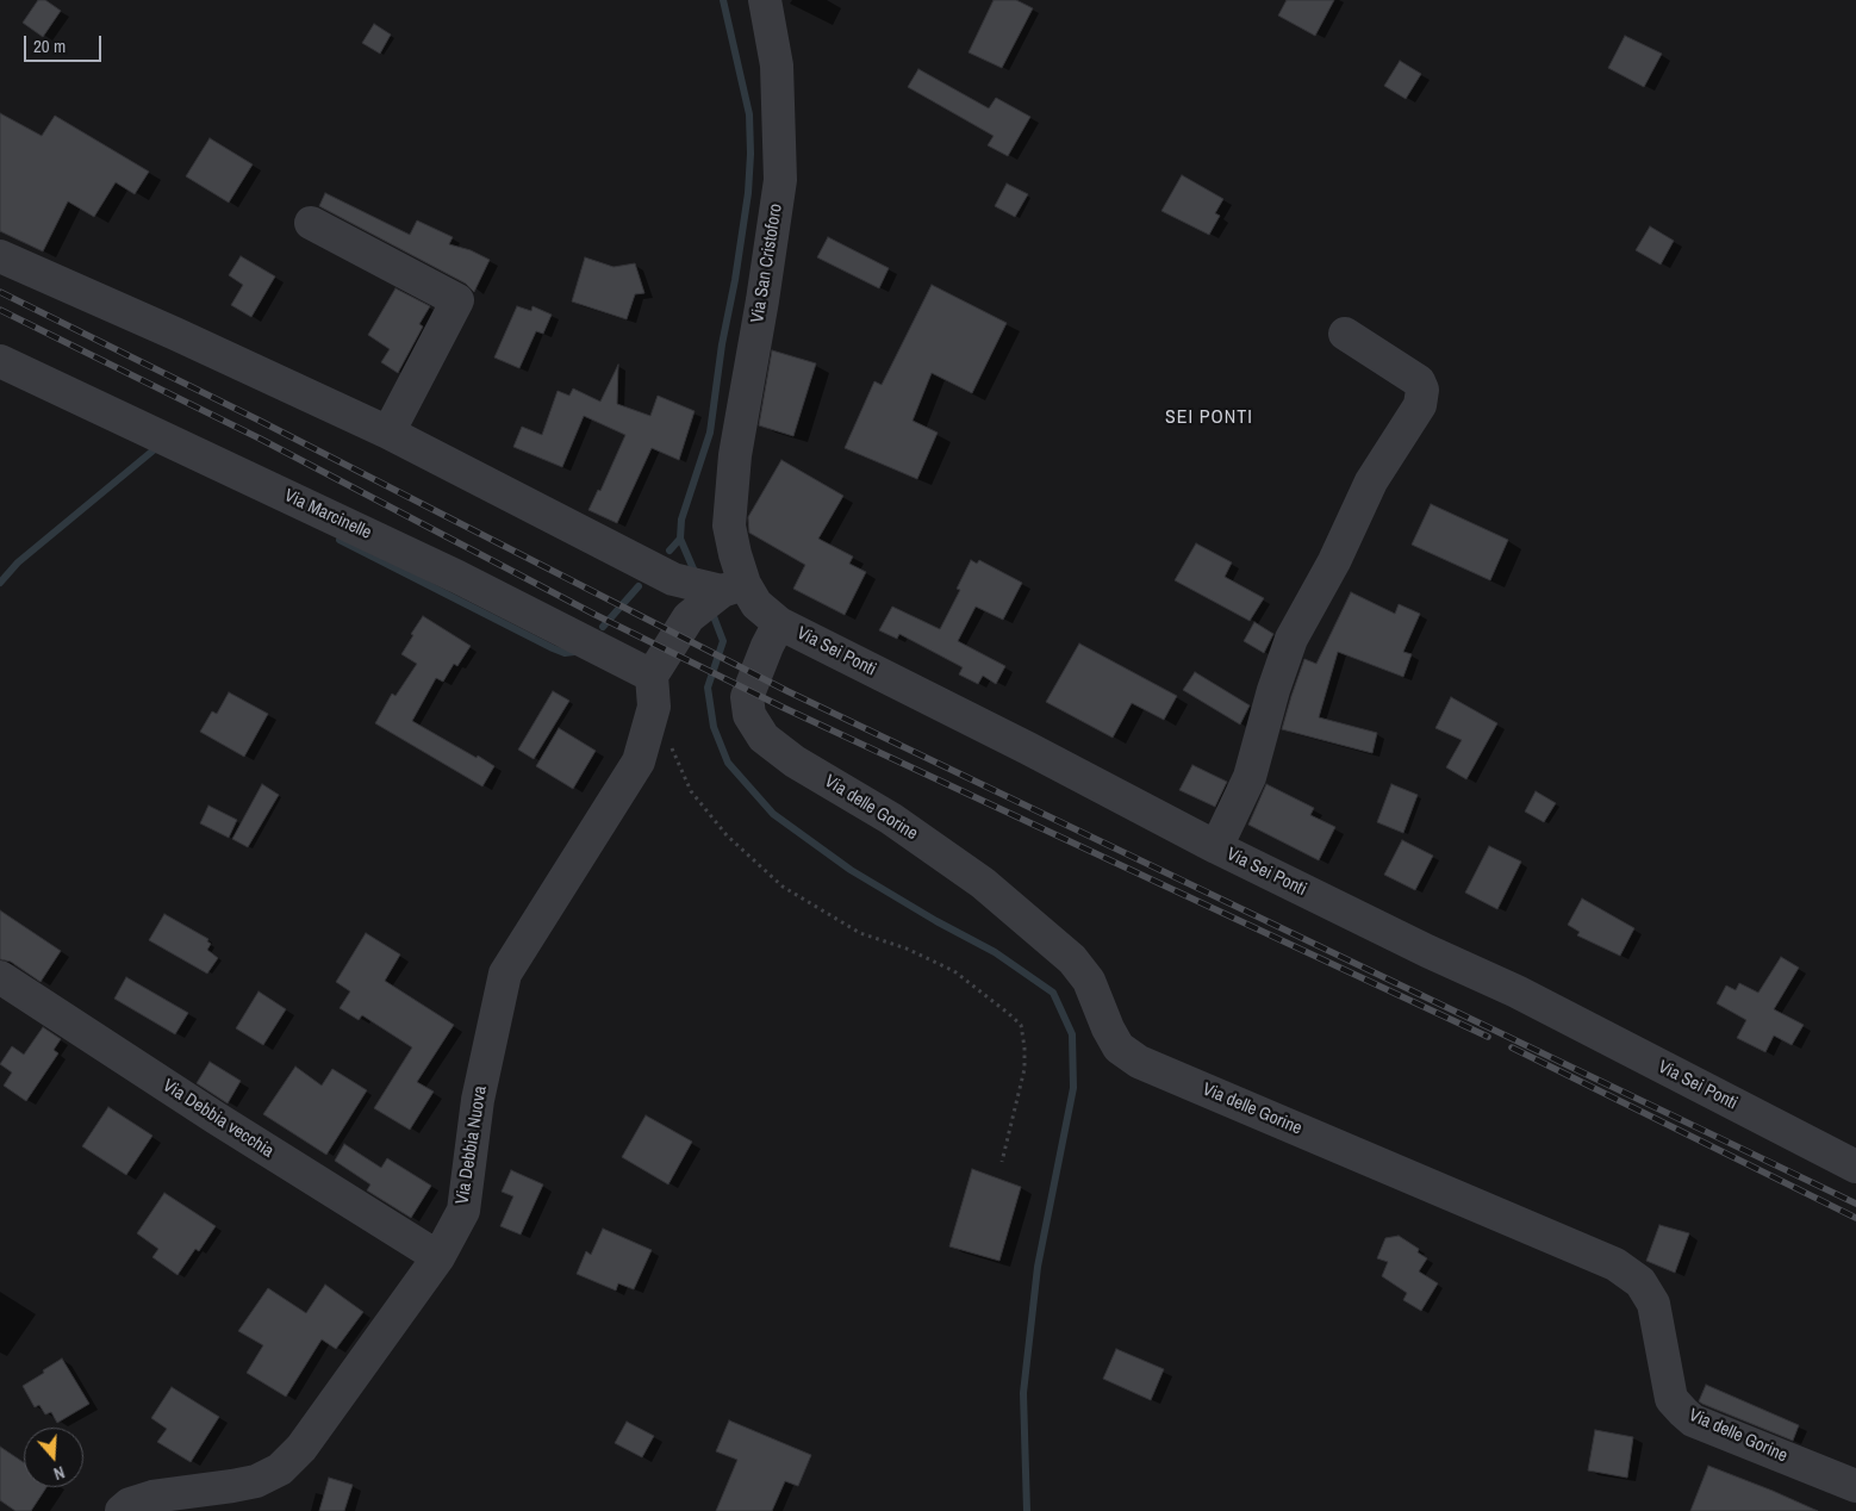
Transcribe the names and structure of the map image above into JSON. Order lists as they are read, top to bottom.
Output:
{
  "streets": {
    "street": [
      "Via San Cristoforo",
      "Via Marcinelle",
      "Via Sei Ponti",
      "Via delle Gorine",
      "Via Debbia vecchia",
      "Via Debbia Nuova"
    ]
  },
  "crossings": [
    ["Via San Cristoforo", "Via Sei Ponti"],
    ["Via Marcinelle", "Via Debbia Nuova"],
    ["Via Sei Ponti", "Via delle Gorine"],
    ["Via Debbia vecchia", "Via Debbia Nuova"]
  ],
  "districts": ["SEI PONTI"],
  "scale_bar": "20 m",
  "north": "bottom"
}
